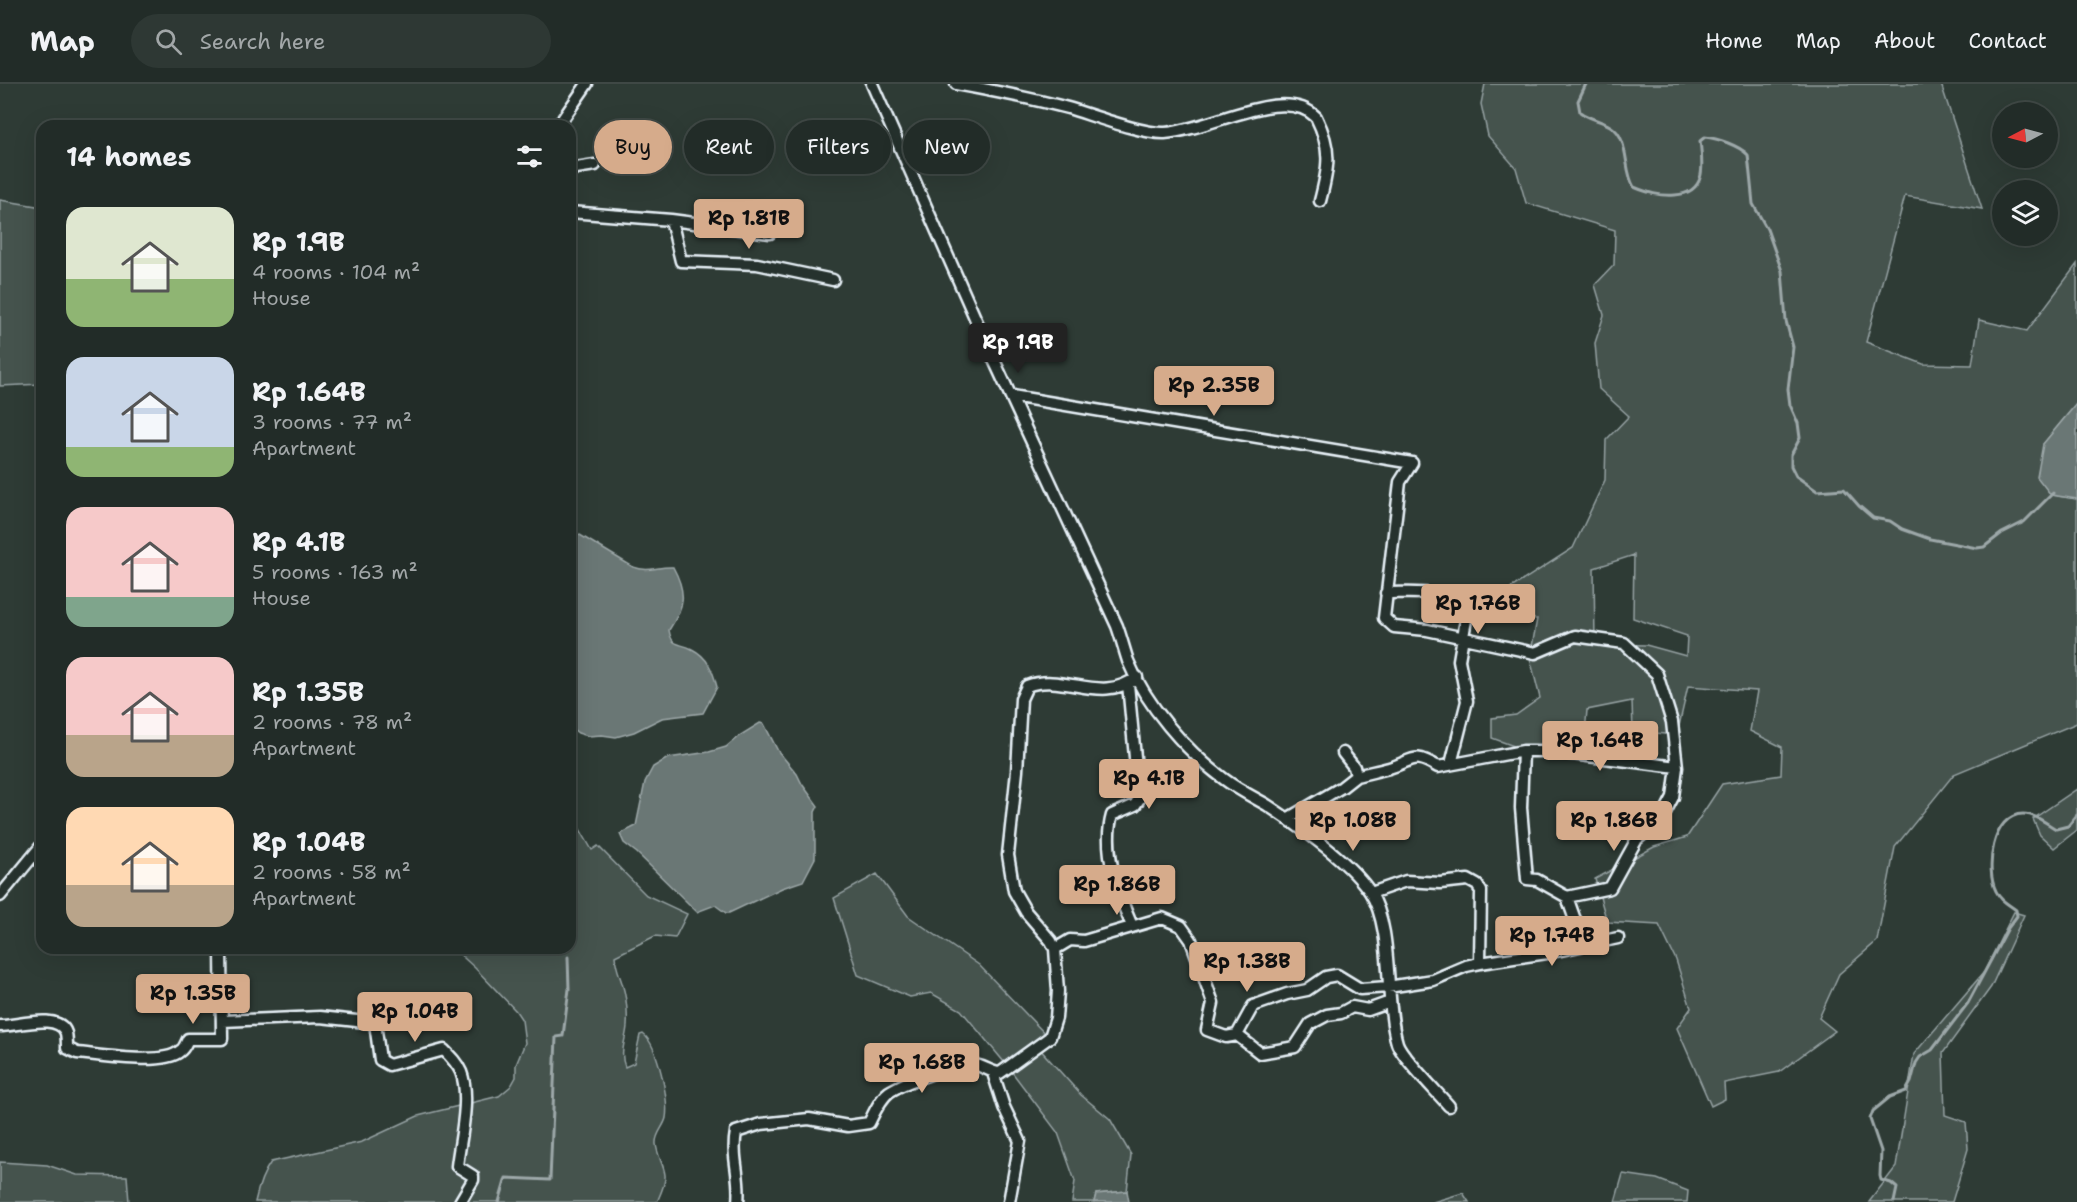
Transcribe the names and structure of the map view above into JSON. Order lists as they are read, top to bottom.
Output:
{
  "north": "left",
  "page": {
    "header": "Map",
    "search": "Search here",
    "nav": [
      "Home",
      "Map",
      "About",
      "Contact"
    ],
    "chip": [
      "Buy",
      "Rent",
      "Filters",
      "New"
    ],
    "heading": "14 homes",
    "list": [
      {
        "name": "Rp 1.9B",
        "note": "4 rooms · 104 m² · House"
      },
      {
        "name": "Rp 1.64B",
        "note": "3 rooms · 77 m² · Apartment"
      },
      {
        "name": "Rp 4.1B",
        "note": "5 rooms · 163 m² · House"
      },
      {
        "name": "Rp 1.35B",
        "note": "2 rooms · 78 m² · Apartment"
      },
      {
        "name": "Rp 1.04B",
        "note": "2 rooms · 58 m² · Apartment"
      }
    ],
    "price": [
      "Rp 1.81B",
      "Rp 1.9B",
      "Rp 2.35B",
      "Rp 1.76B",
      "Rp 1.64B",
      "Rp 4.1B",
      "Rp 1.08B",
      "Rp 1.86B",
      "Rp 1.86B",
      "Rp 1.74B",
      "Rp 1.38B",
      "Rp 1.35B",
      "Rp 1.04B",
      "Rp 1.68B"
    ]
  }
}
